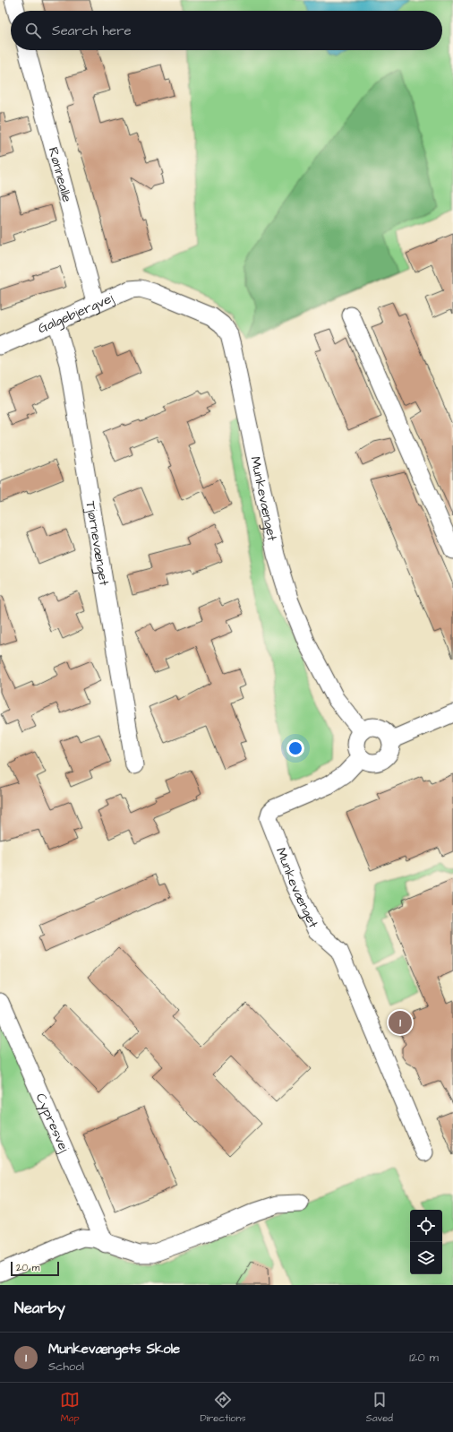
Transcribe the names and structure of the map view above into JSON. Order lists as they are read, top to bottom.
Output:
{
  "streets": {
    "street": [
      "Rønnealle",
      "Galgebjergvej",
      "Munkevænget",
      "Tjørnevænget",
      "Cypresvej"
    ]
  },
  "crossings": [
    ["Rønnealle", "Galgebjergvej"],
    ["Galgebjergvej", "Munkevænget"],
    ["Galgebjergvej", "Tjørnevænget"]
  ],
  "scale_bar": "20 m",
  "page": {
    "search": "Search here",
    "pins": "1",
    "scale": "20 m",
    "heading": "Nearby",
    "list": [
      {
        "mark": "1",
        "name": "Munkevængets Skole",
        "note": "School",
        "value": "120 m"
      }
    ],
    "nav": ["Map", "Directions", "Saved"]
  }
}
